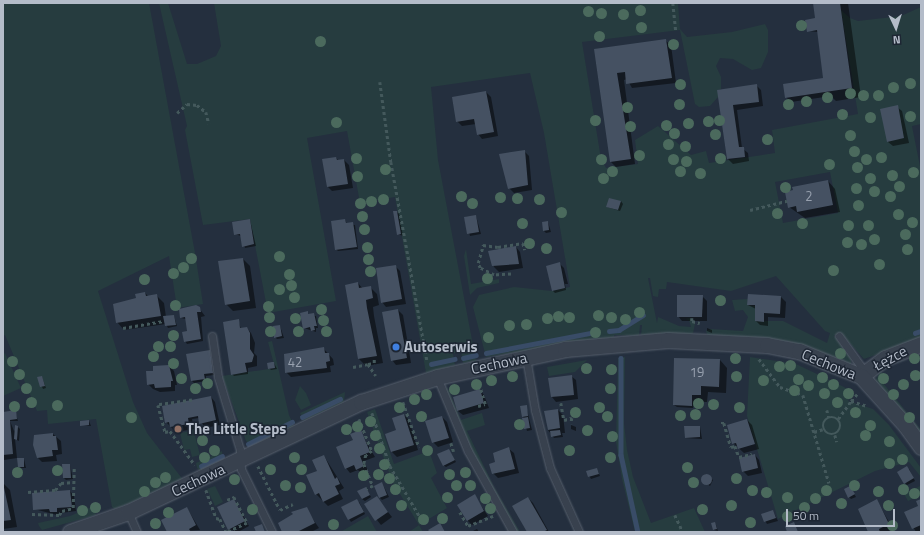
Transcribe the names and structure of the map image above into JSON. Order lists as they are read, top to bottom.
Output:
{
  "streets": {
    "street": ["Łężce", "Cechowa"]
  },
  "crossings": [
    ["Łężce", "Cechowa"]
  ],
  "places": ["Autoserwis", "The Little Steps"],
  "house_numbers": ["2", "42", "19"],
  "scale_bar": "50 m",
  "north": "bottom"
}
